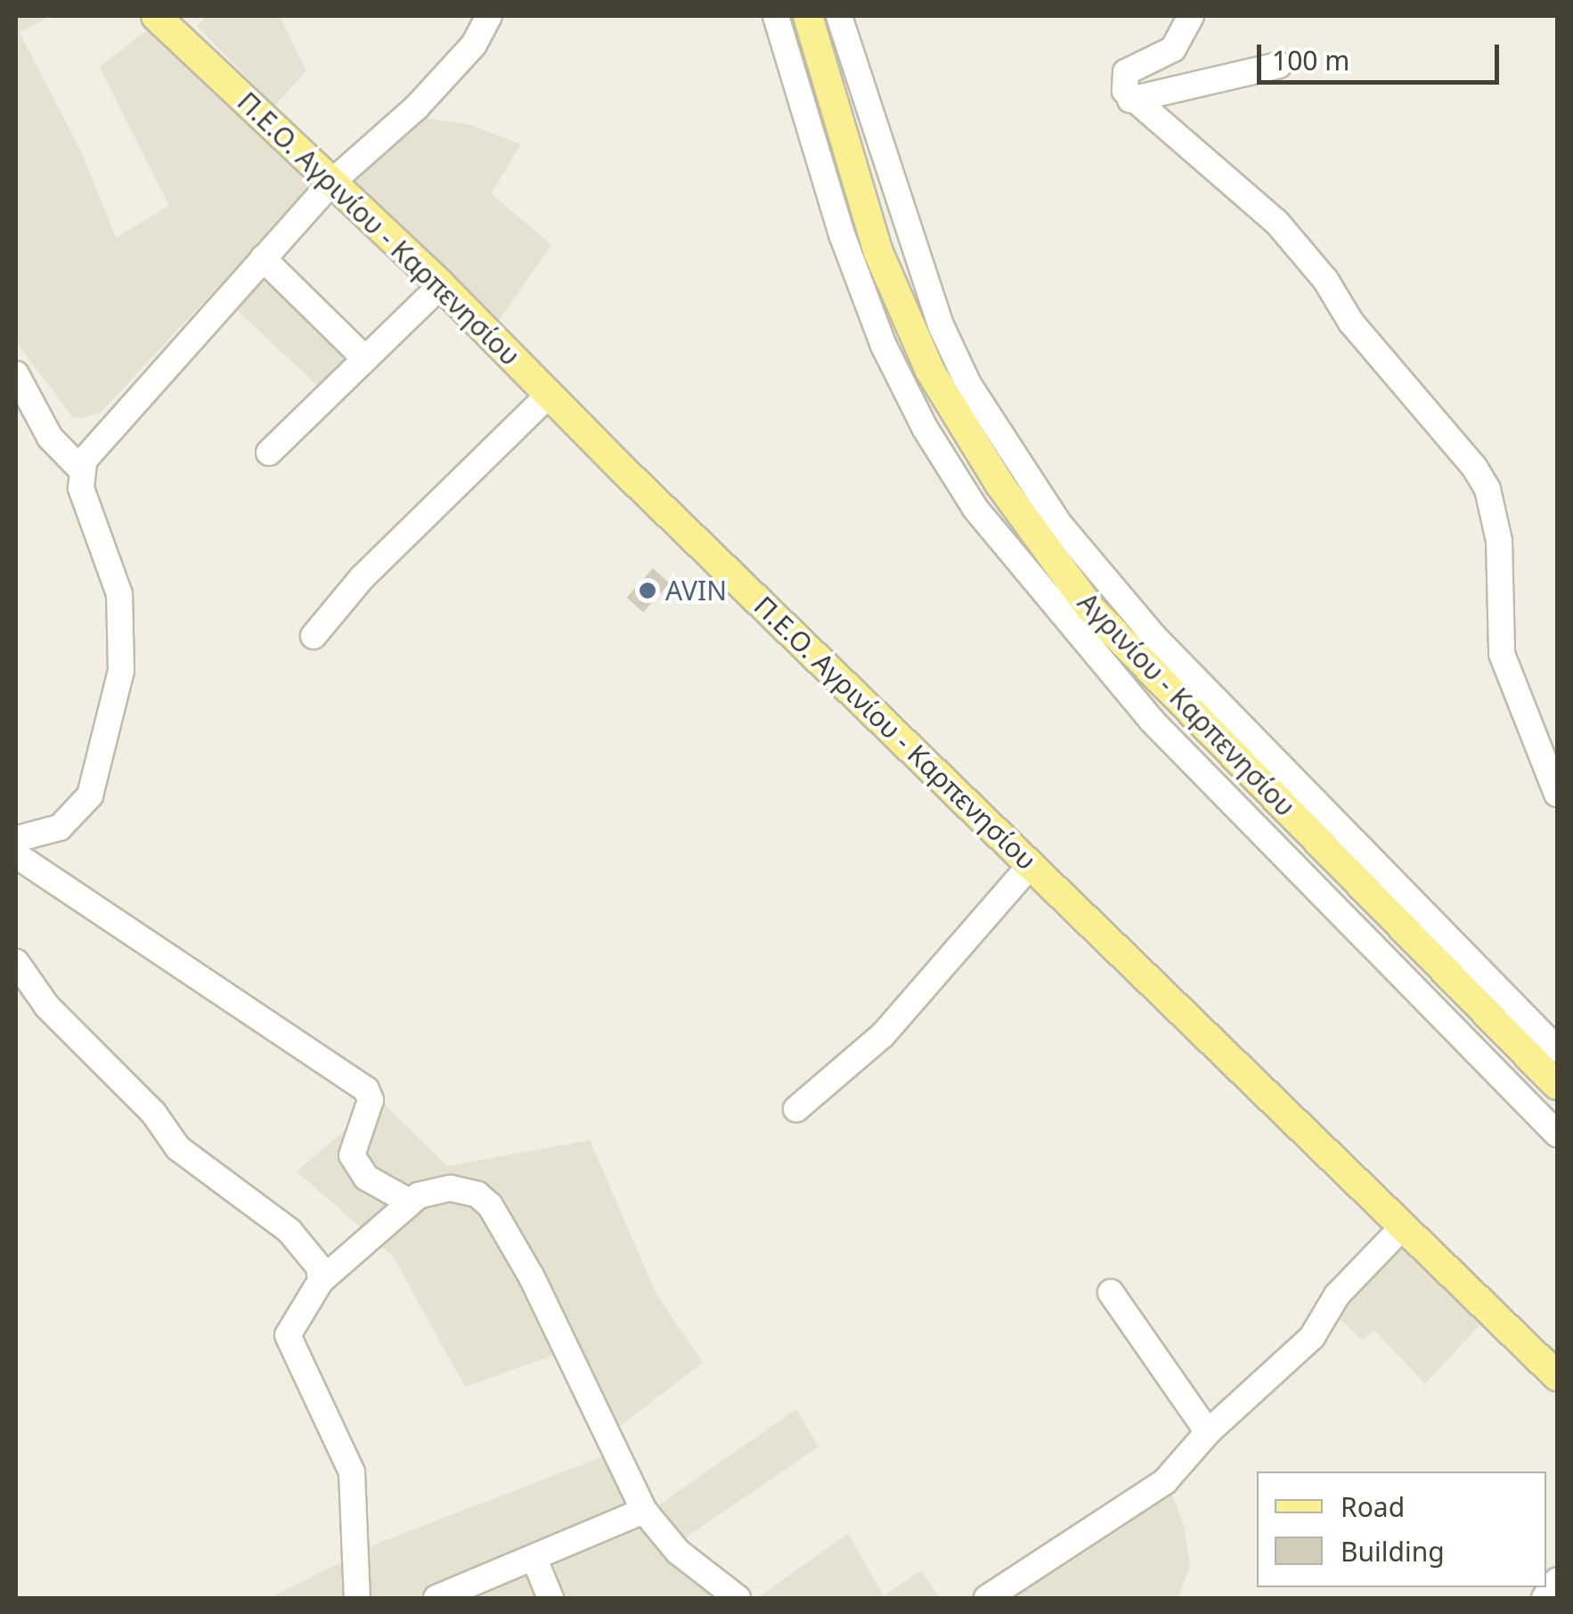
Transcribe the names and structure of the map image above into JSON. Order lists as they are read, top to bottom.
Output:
{
  "streets": {
    "main road": ["Π.Ε.Ο. Αγρινίου - Καρπενησίου", "Αγρινίου - Καρπενησίου"]
  },
  "places": ["AVIN"],
  "legend": ["Road", "Building"],
  "scale_bar": "100 m"
}
